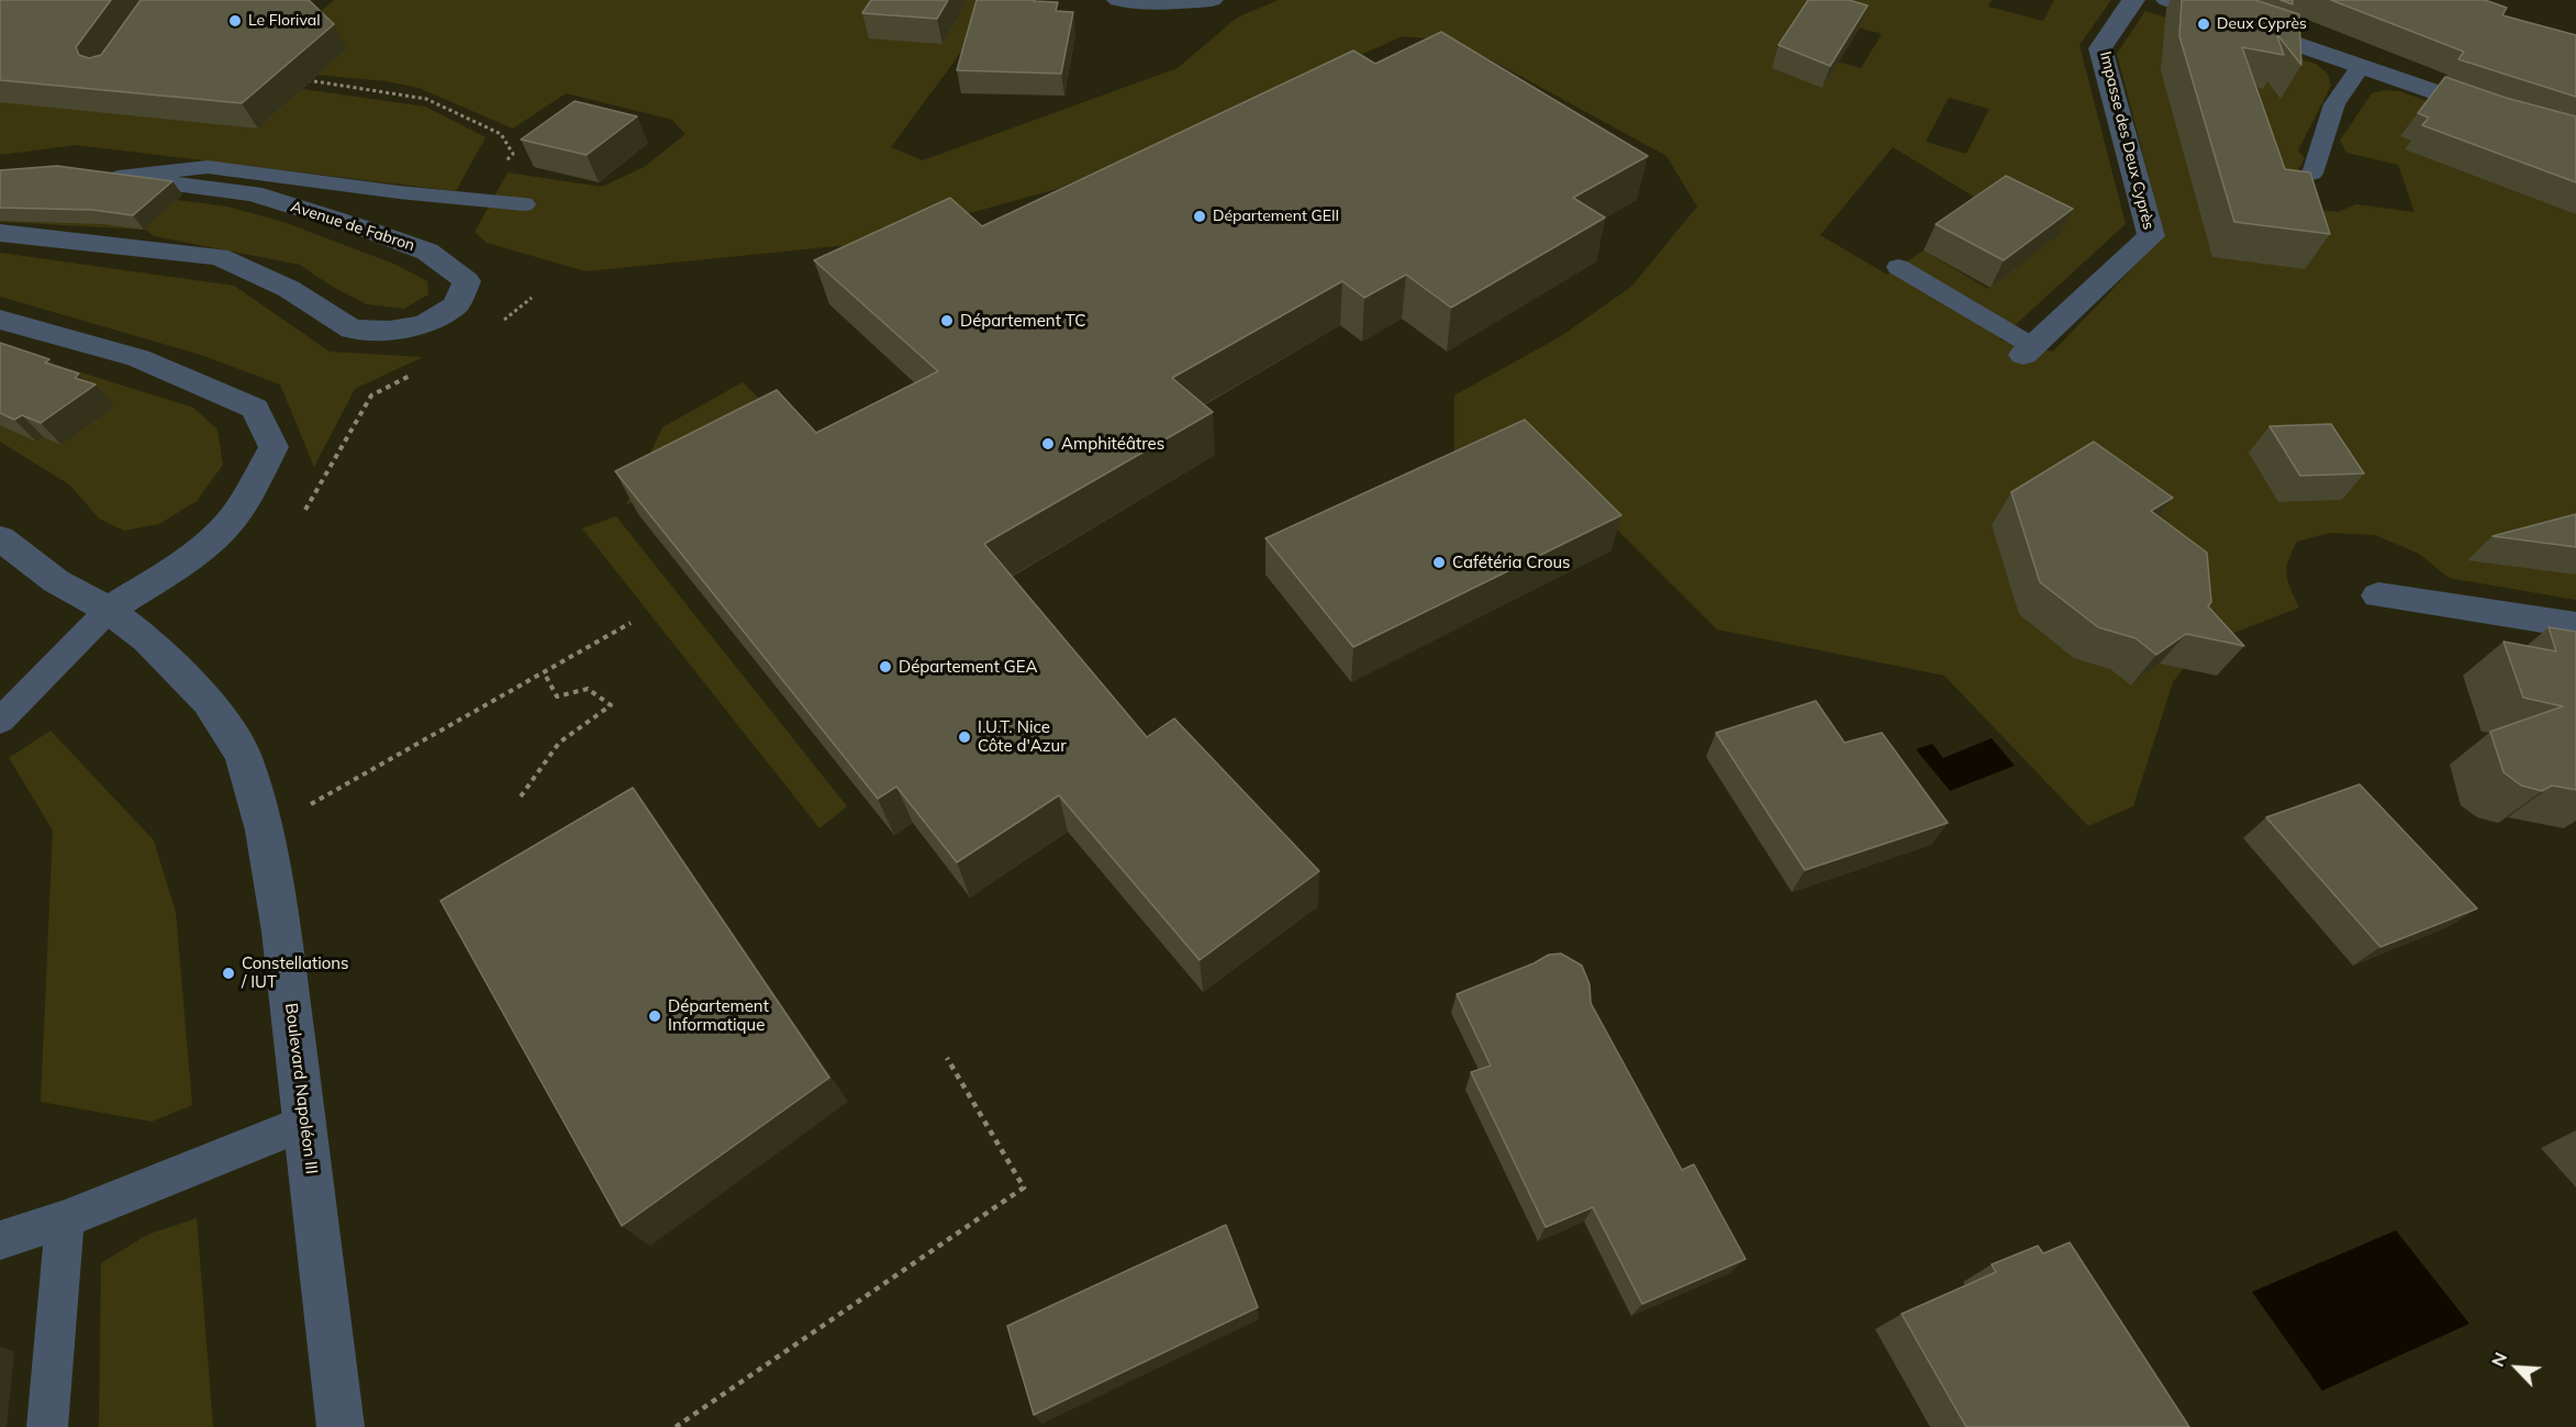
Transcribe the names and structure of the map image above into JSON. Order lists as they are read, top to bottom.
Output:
{
  "streets": {
    "street": ["Impasse des Deux Cyprès", "Avenue de Fabron", "Boulevard Napoléon III"]
  },
  "places": [
    "Le Florival",
    "Deux Cyprès",
    "Département GEII",
    "Département TC",
    "Amphitéâtres",
    "Cafétéria Crous",
    "Département GEA",
    "I.U.T. Nice Côte d'Azur",
    "Constellations / IUT",
    "Département Informatique"
  ],
  "north": "top left"
}
